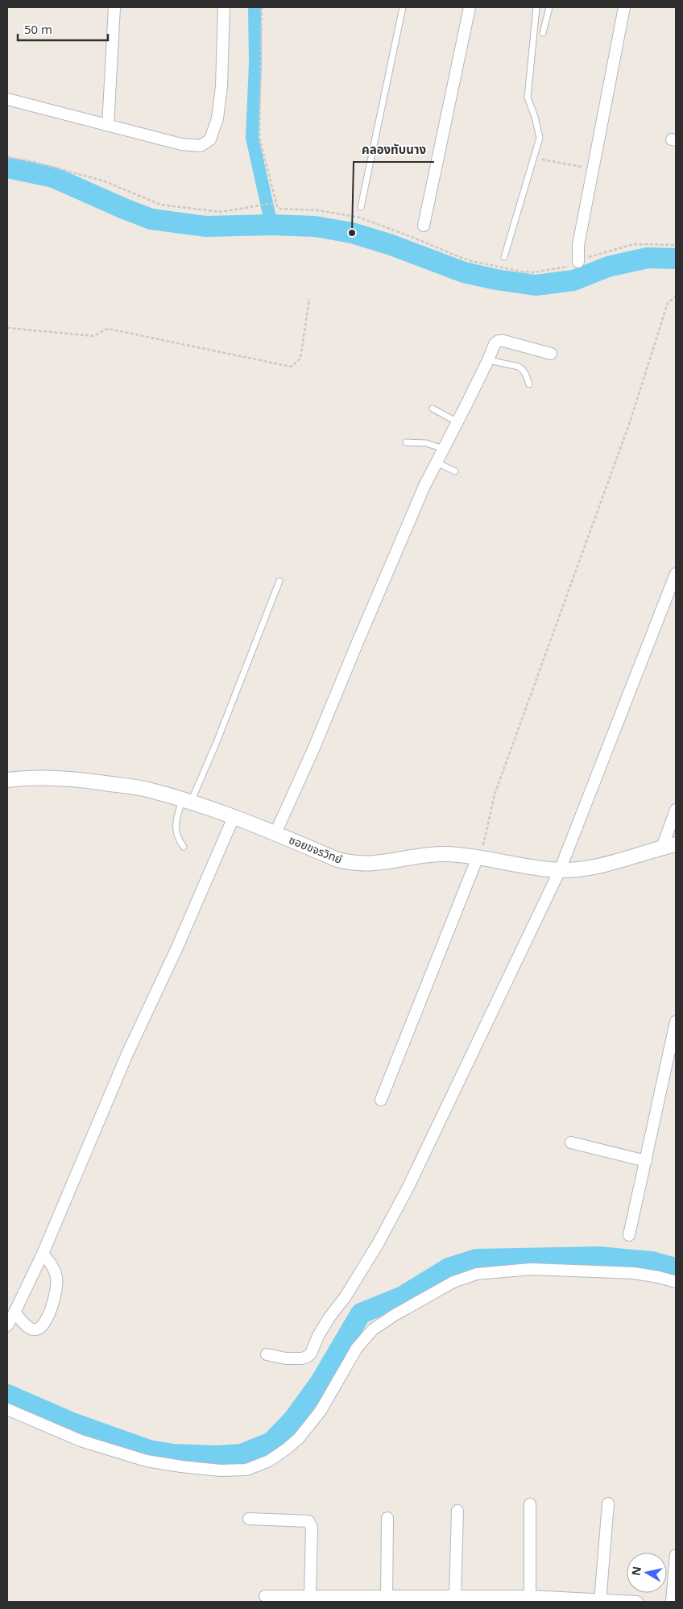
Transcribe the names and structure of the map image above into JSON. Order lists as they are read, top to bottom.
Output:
{
  "streets": {
    "street": ["ซอยขจรวิทย์"]
  },
  "places": ["คลองทับนาง"],
  "scale_bar": "50 m",
  "north": "left"
}
